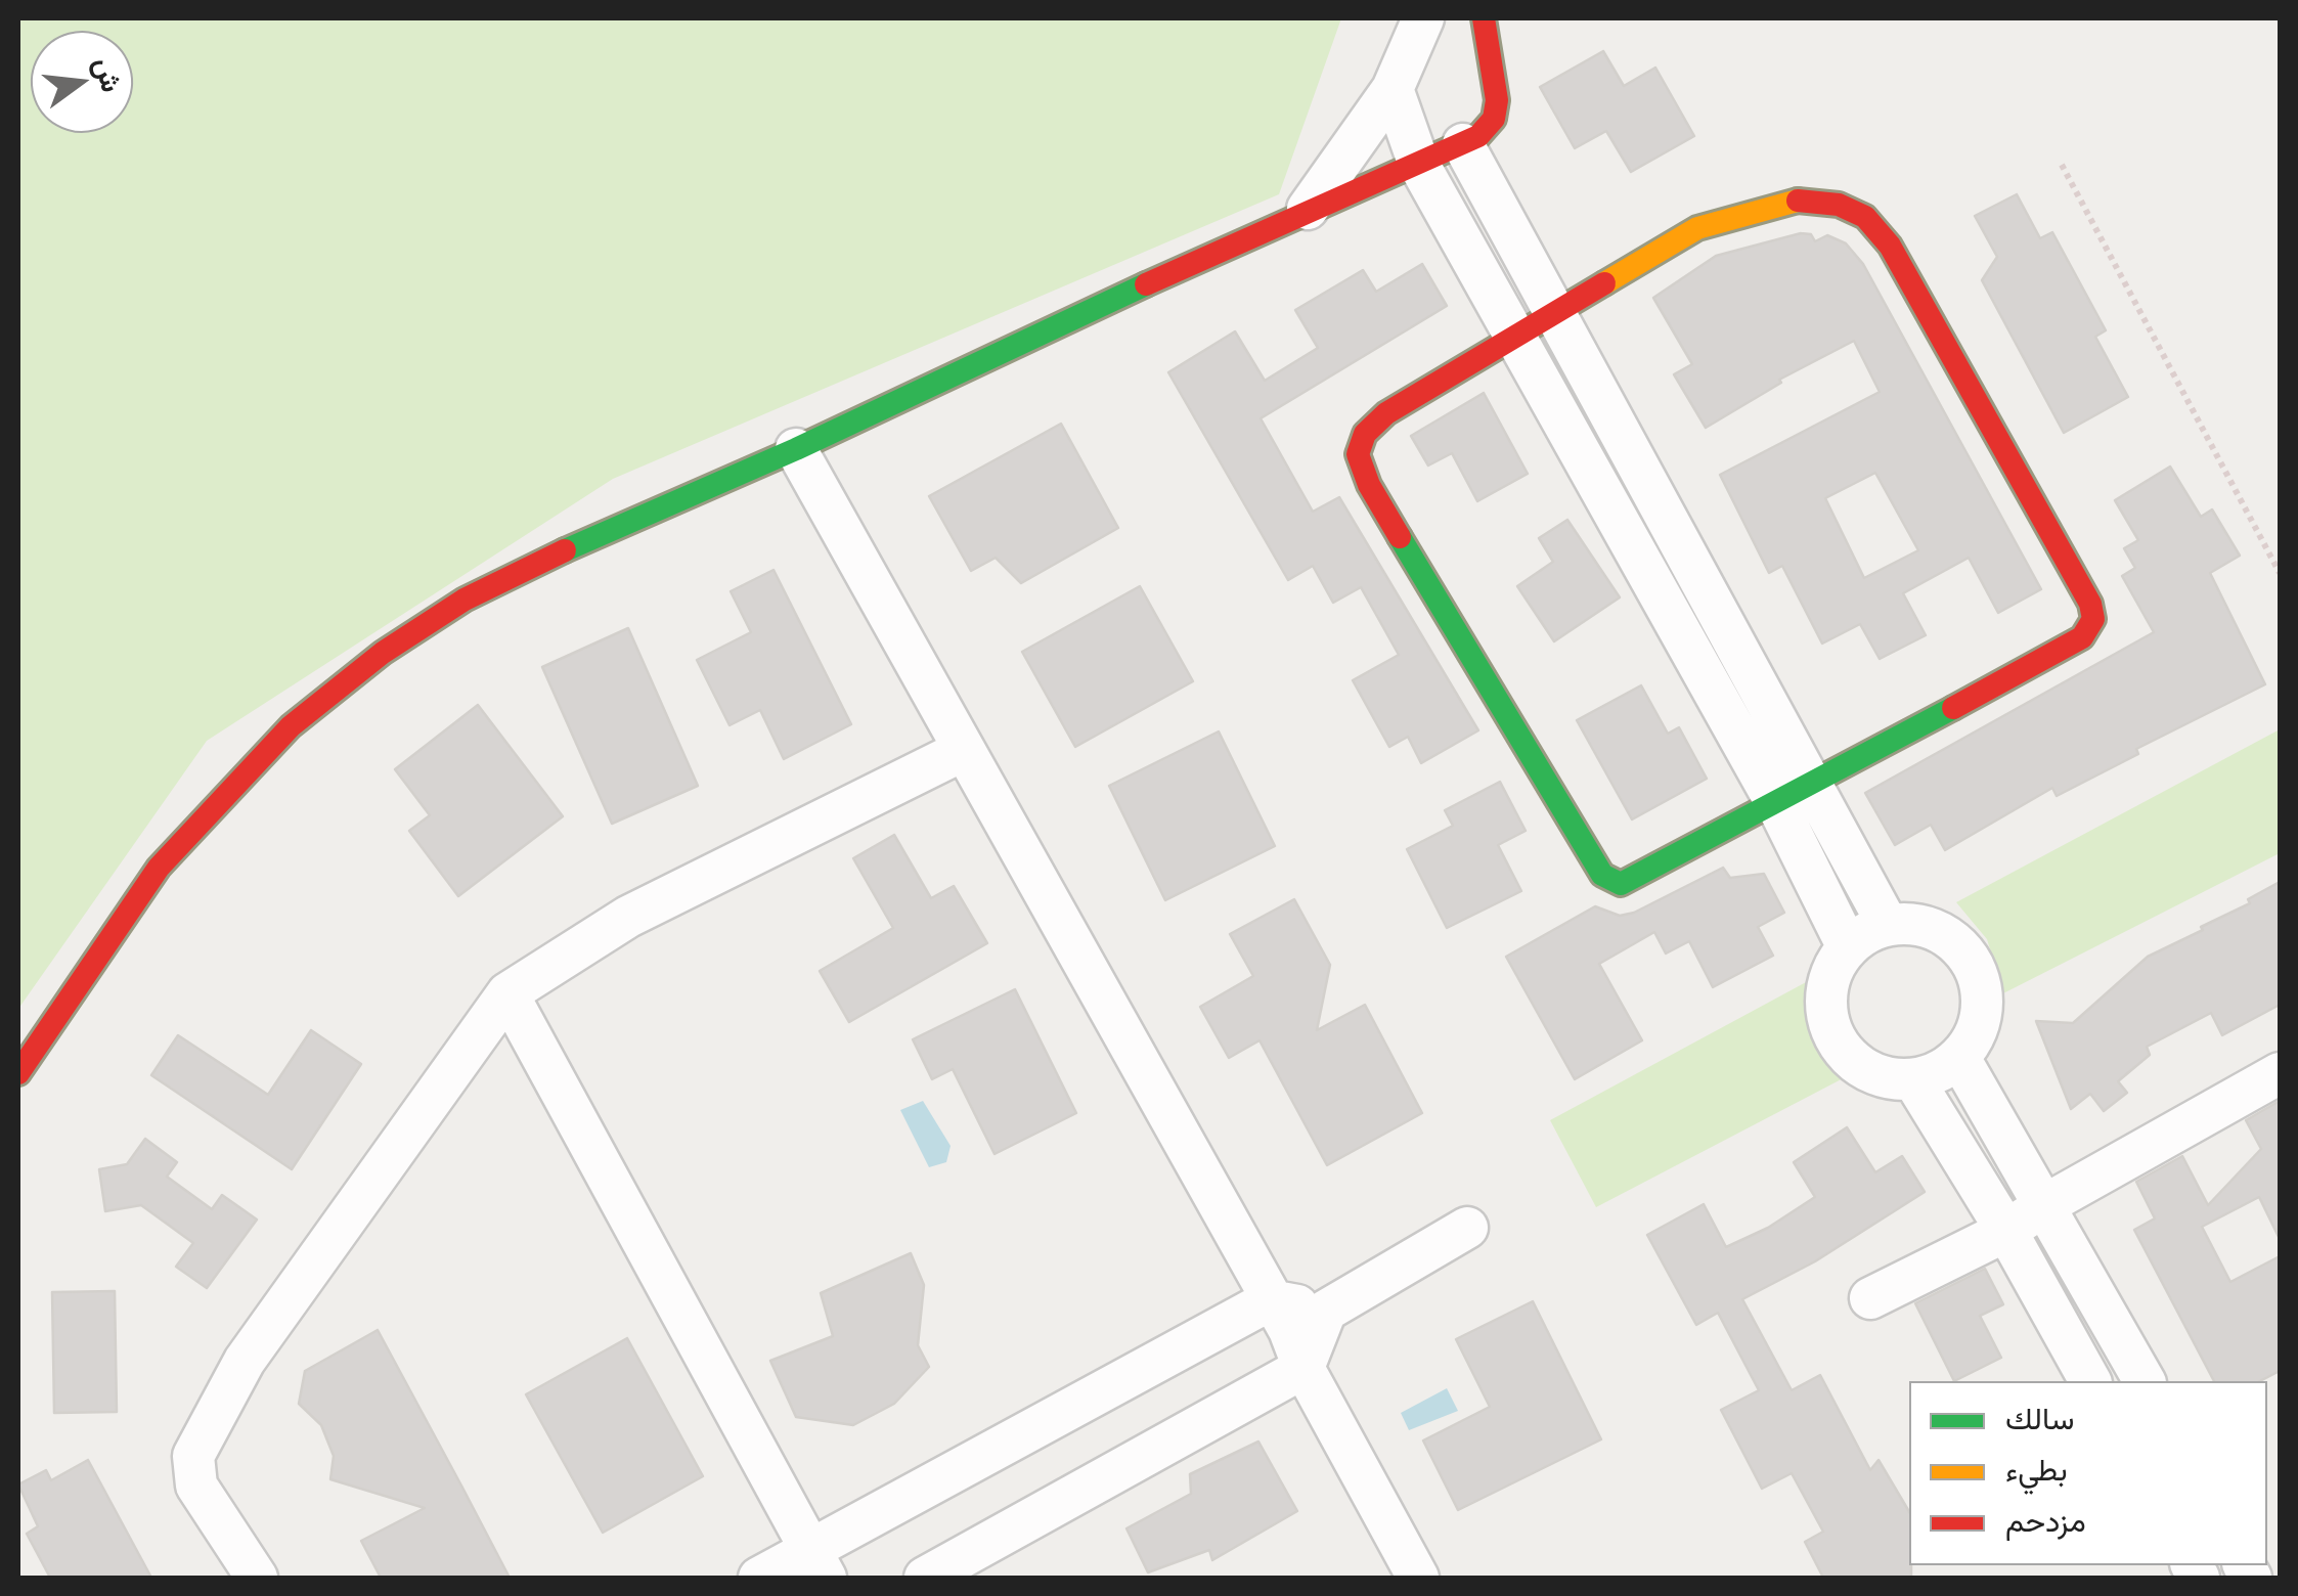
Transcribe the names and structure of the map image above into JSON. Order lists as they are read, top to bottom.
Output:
{
  "legend": ["سالك", "بطيء", "مزدحم"],
  "north": "right"
}
